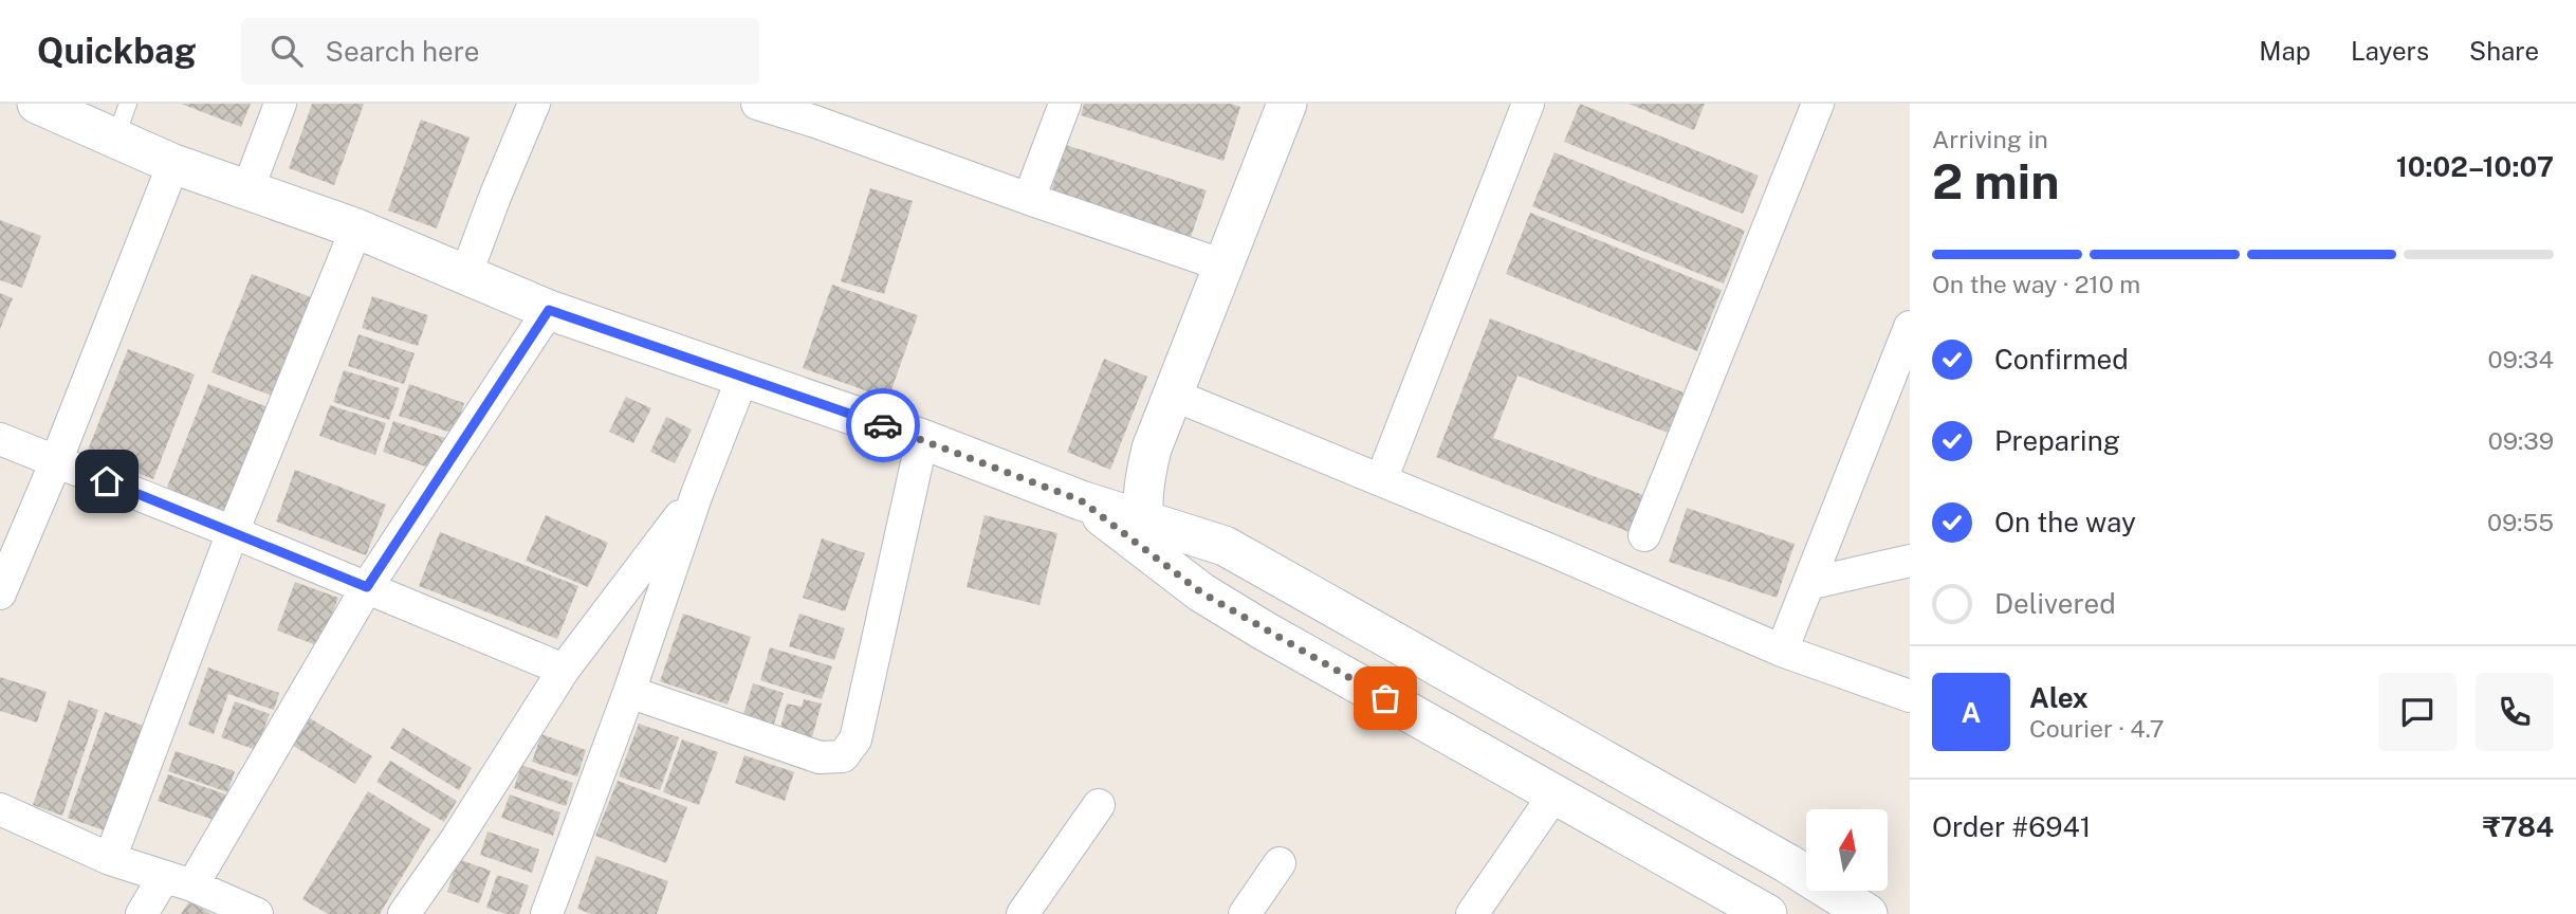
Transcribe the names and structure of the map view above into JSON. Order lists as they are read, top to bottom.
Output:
{
  "north": "top",
  "page": {
    "header": "Quickbag",
    "search": "Search here",
    "nav": ["Map", "Layers", "Share"],
    "heading": ["2 min", "Arriving in", "10:02–10:07"],
    "panel": [
      "Alex",
      "Courier · 4.7",
      "Order #6941",
      "₹784"
    ],
    "bar": "On the way · 210 m",
    "list": [
      ["Confirmed", "09:34"],
      ["Preparing", "09:39"],
      ["On the way", "09:55"],
      "Delivered"
    ],
    "round": "A"
  }
}
